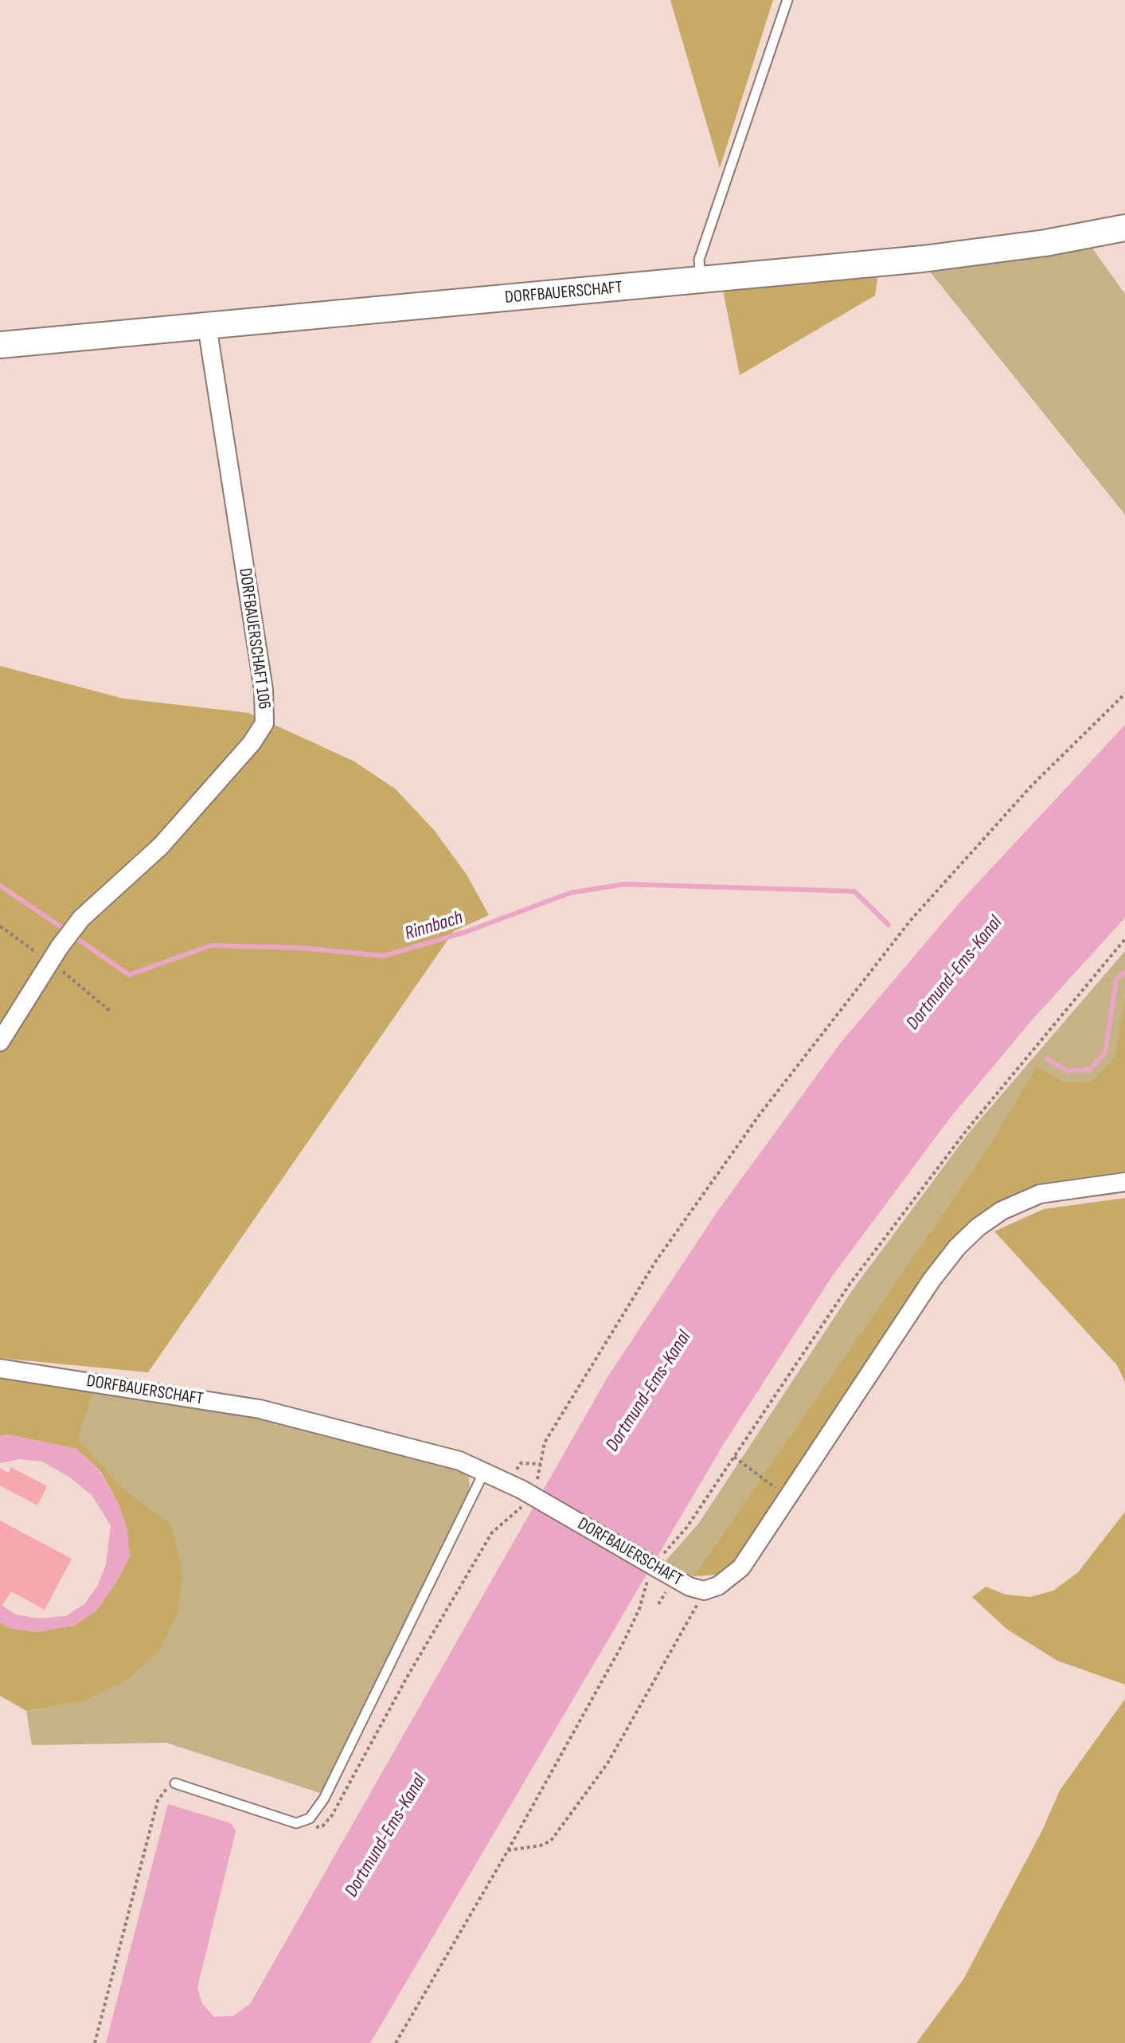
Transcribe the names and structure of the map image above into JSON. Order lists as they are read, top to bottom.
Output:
{
  "streets": {
    "street": ["DORFBAUERSCHAFT", "DORFBAUERSCHAFT 106"]
  },
  "crossings": [
    ["DORFBAUERSCHAFT", "DORFBAUERSCHAFT 106"]
  ],
  "water": ["Rinnbach", "Dortmund-Ems-Kanal"]
}
